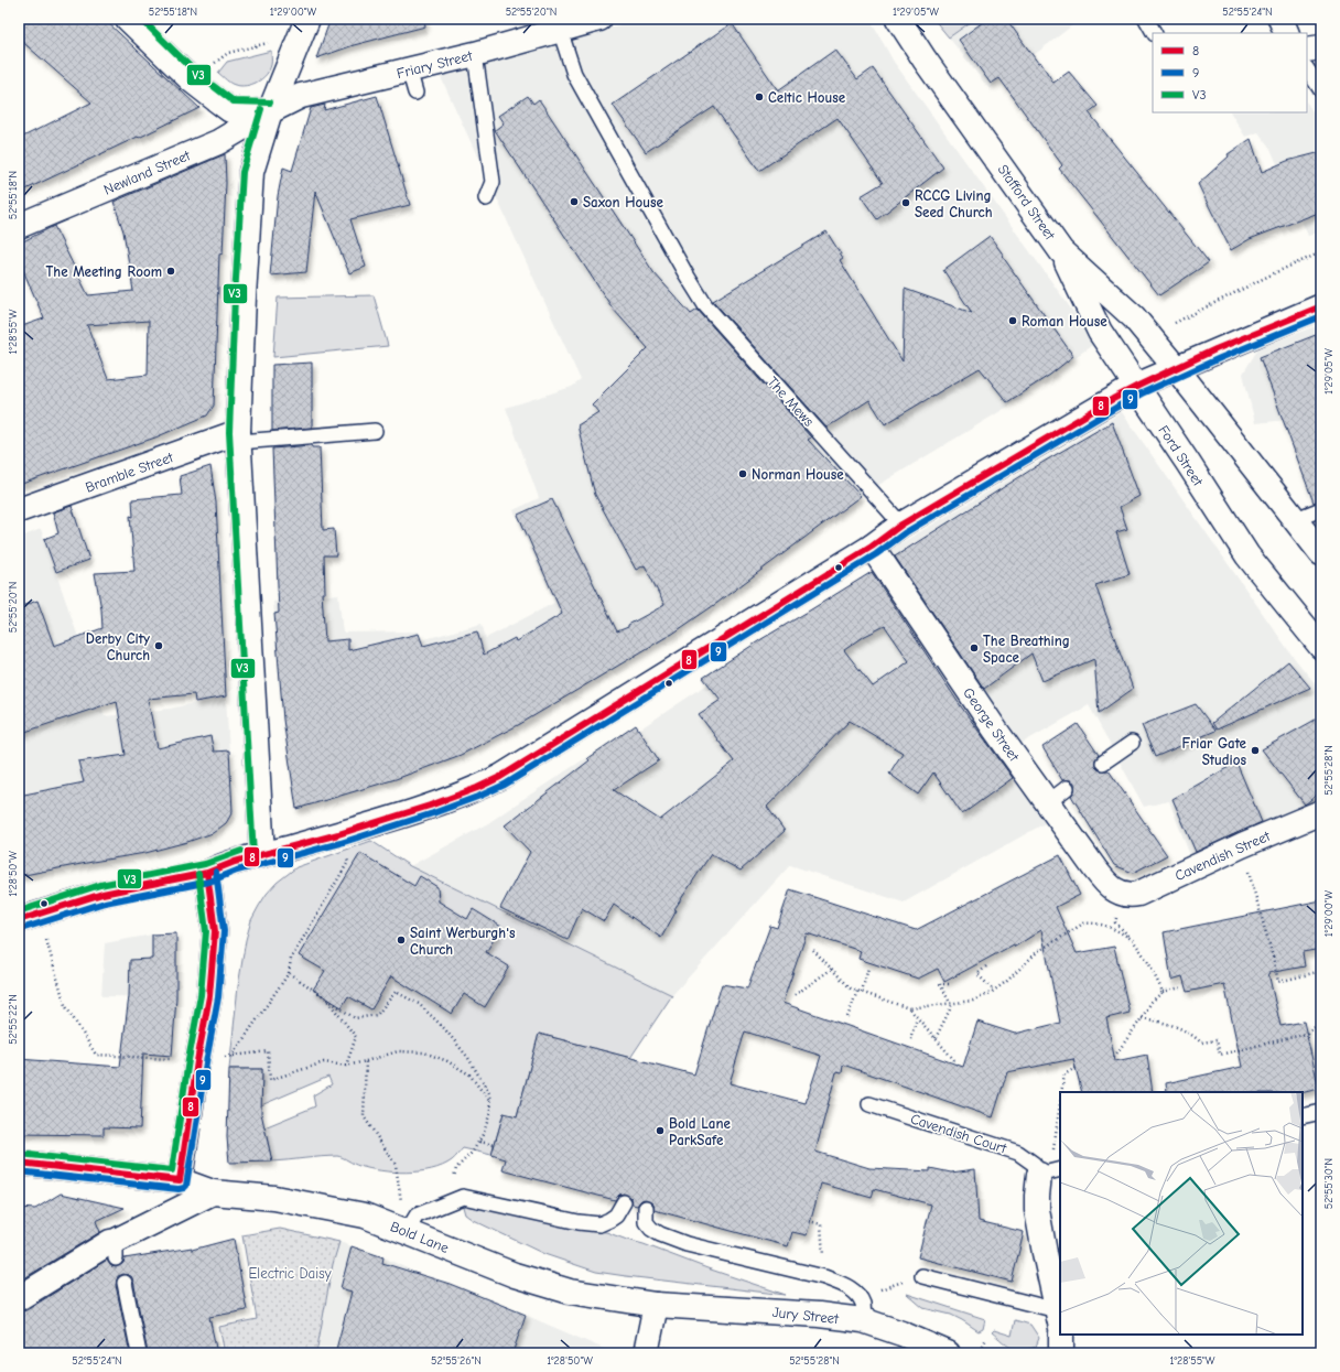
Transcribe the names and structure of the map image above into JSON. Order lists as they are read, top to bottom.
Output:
{
  "streets": {
    "street": [
      "Friary Street",
      "Newland Street",
      "Stafford Street",
      "Ford Street",
      "Bramble Street",
      "George Street",
      "Cavendish Street",
      "Bold Lane",
      "Jury Street"
    ],
    "lane": ["The Mews", "Cavendish Court"]
  },
  "crossings": [
    ["Friary Street", "Newland Street"],
    ["Friary Street", "The Mews"],
    ["Stafford Street", "Ford Street"],
    ["George Street", "Cavendish Street"],
    ["Bold Lane", "Jury Street"]
  ],
  "parks": ["Electric Daisy"],
  "places": [
    "Celtic House",
    "Saxon House",
    "RCCG Living Seed Church",
    "The Meeting Room",
    "Roman House",
    "Norman House",
    "Derby City Church",
    "The Breathing Space",
    "Friar Gate Studios",
    "Saint Werburgh's Church",
    "Bold Lane ParkSafe"
  ],
  "lines": ["transit line V3", "transit line 8", "transit line 9"],
  "legend": ["8", "9", "V3"],
  "coordinates": [
    "52°55'18\"N",
    "1°29'00\"W",
    "52°55'20\"N",
    "1°29'05\"W",
    "52°55'24\"N",
    "1°28'55\"W",
    "52°55'28\"N",
    "1°28'50\"W",
    "52°55'22\"N",
    "52°55'30\"N",
    "52°55'26\"N"
  ]
}
